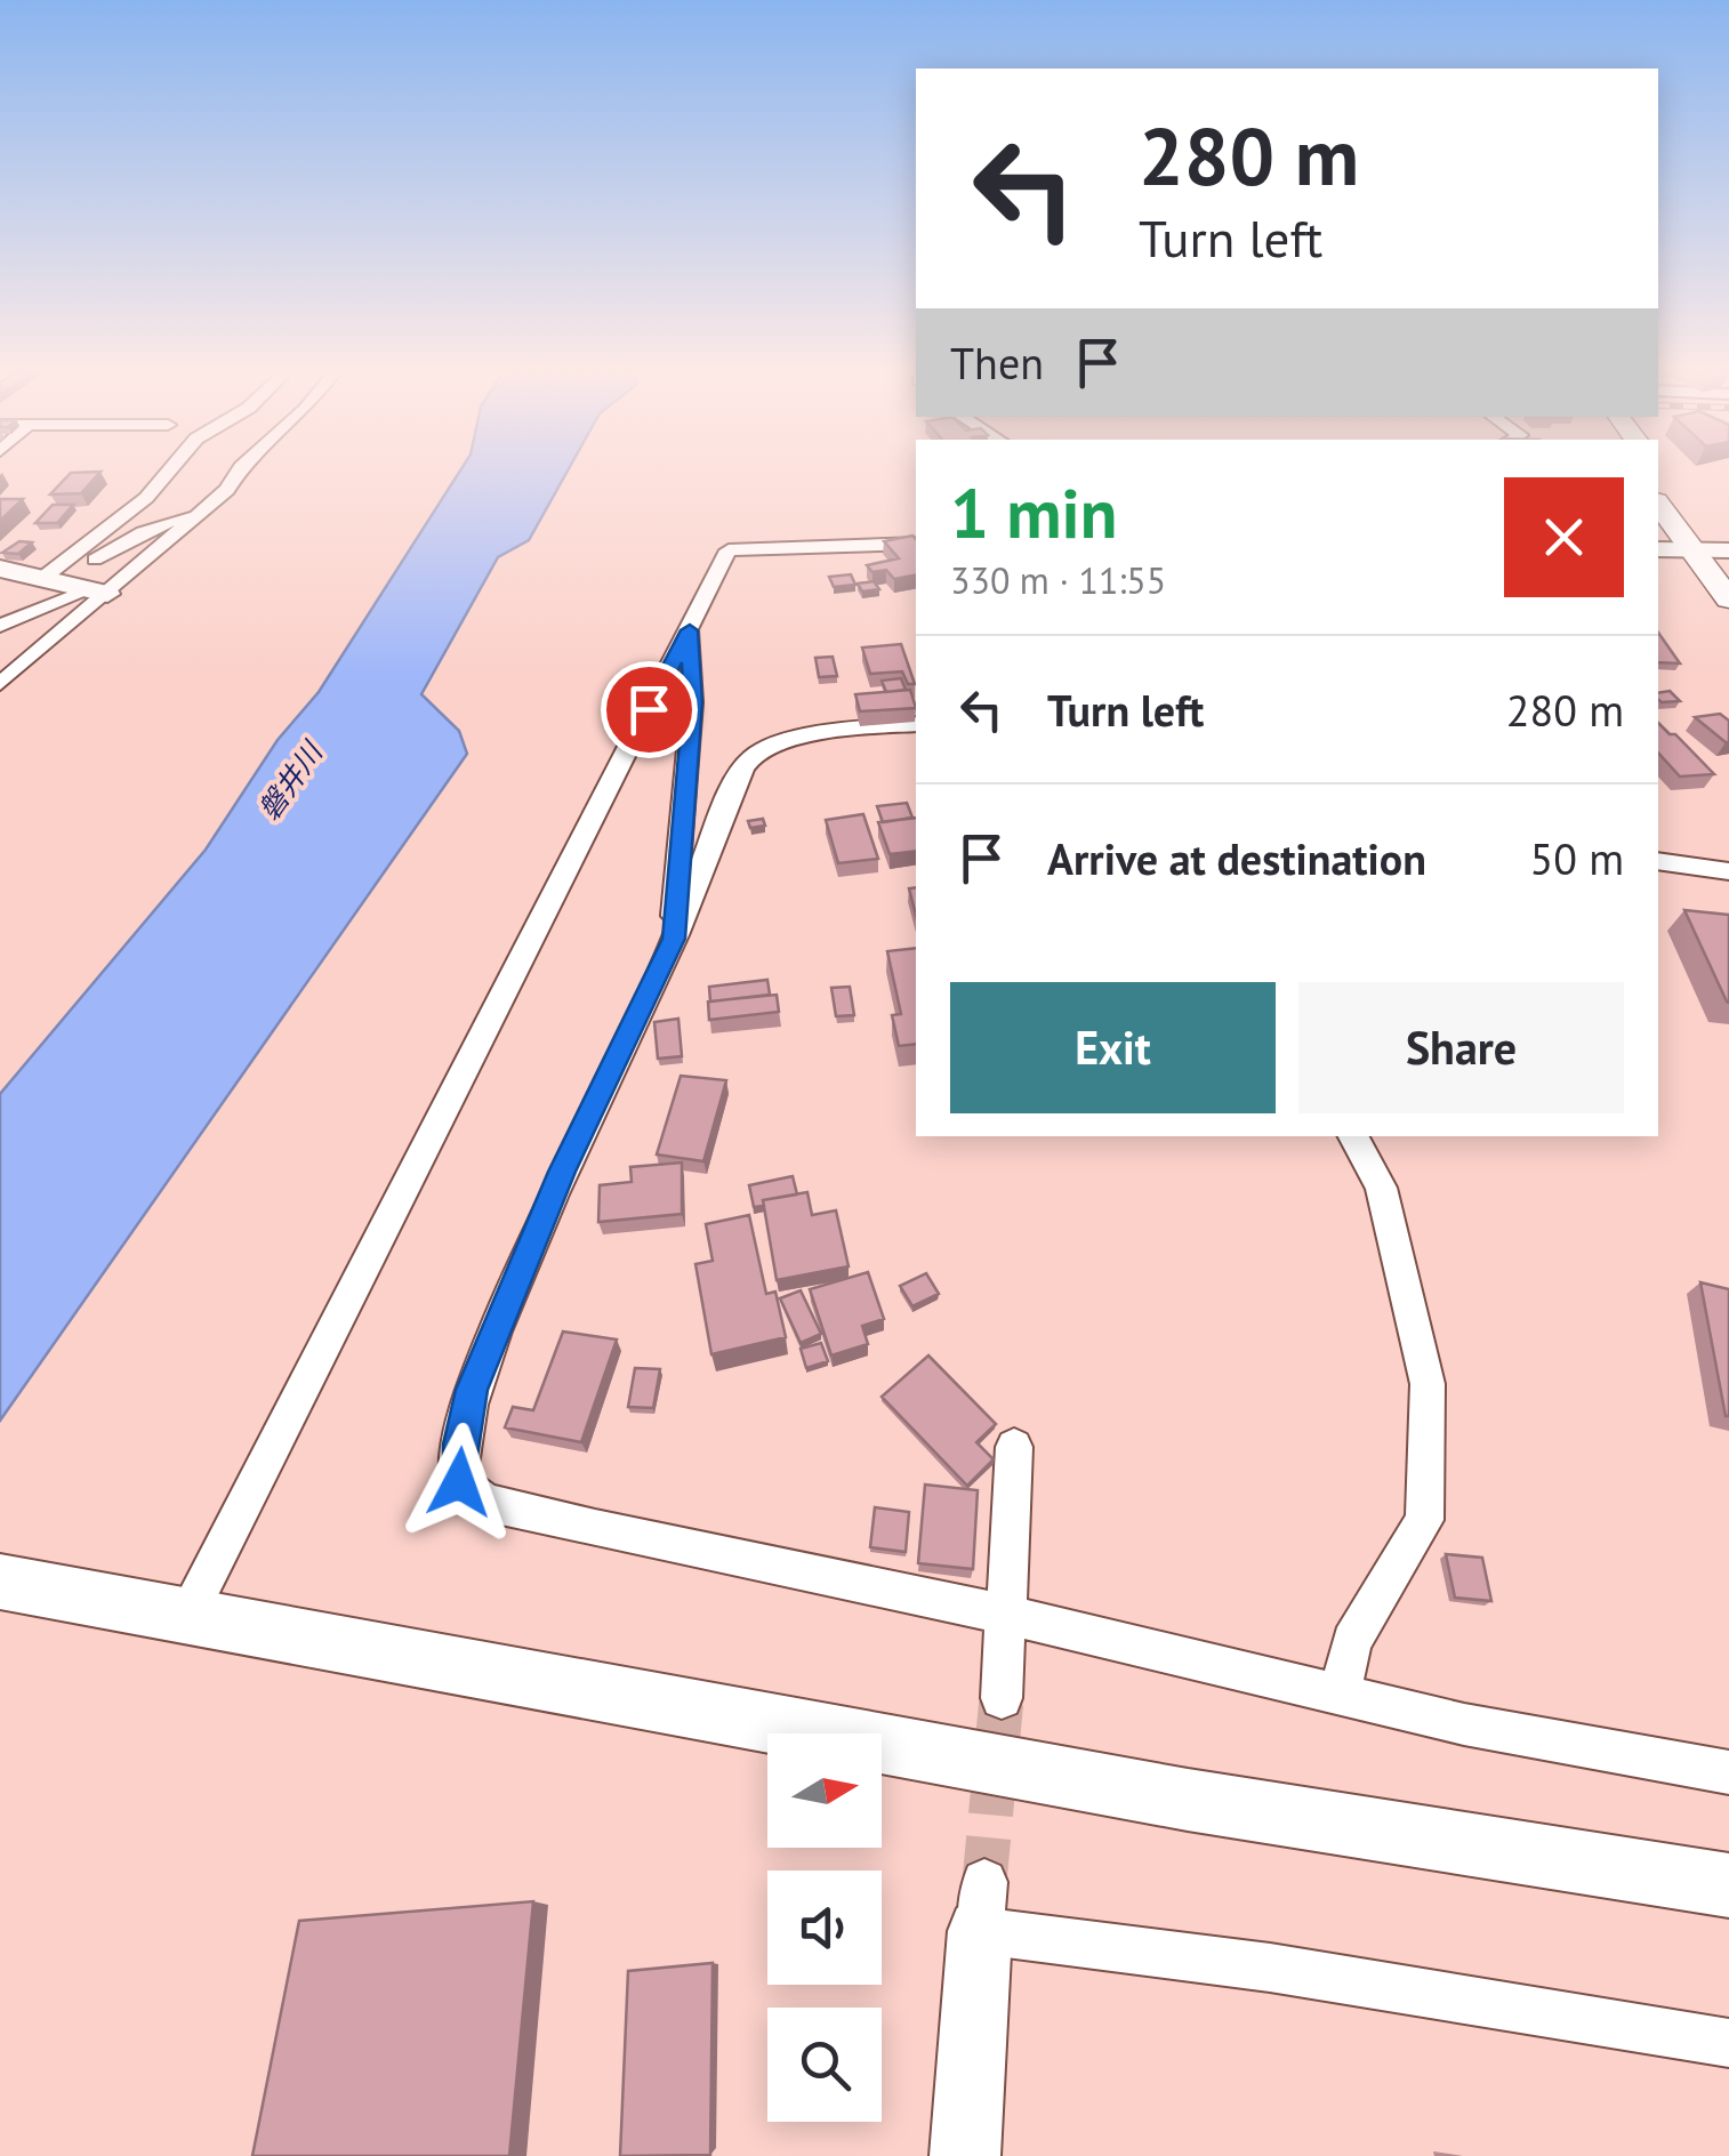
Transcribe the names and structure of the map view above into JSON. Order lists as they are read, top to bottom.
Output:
{
  "water": ["磐井川"],
  "north": "right",
  "page": {
    "turn": ["280 m", "Turn left"],
    "then": "Then",
    "heading": ["1 min", "330 m · 11:55"],
    "list": [
      {
        "name": "Turn left",
        "value": "280 m"
      },
      {
        "name": "Arrive at destination",
        "value": "50 m"
      }
    ],
    "buttons": ["Exit", "Share"]
  }
}
